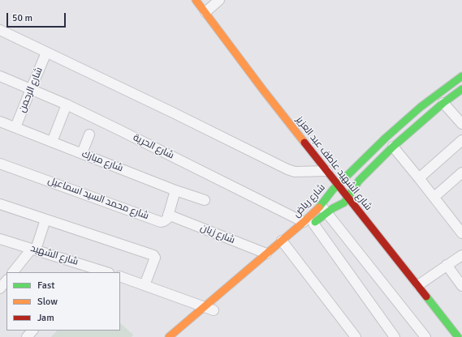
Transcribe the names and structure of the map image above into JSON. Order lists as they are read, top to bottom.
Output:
{
  "streets": {
    "street": [
      "شارع الرحمن",
      "شارع الحرية",
      "شارع مبارك",
      "شارع الشهيد عاطف عبد العزيز",
      "شارع محمد السيد اسماعيل",
      "شارع رياض",
      "شارع زيان",
      "شارع الشهيد"
    ]
  },
  "crossings": [
    ["شارع الرحمن", "شارع الحرية"],
    ["شارع الرحمن", "شارع مبارك"],
    ["شارع الحرية", "شارع رياض"],
    ["شارع الشهيد عاطف عبد العزيز", "شارع رياض"],
    ["شارع محمد السيد اسماعيل", "شارع زيان"],
    ["شارع رياض", "شارع زيان"]
  ],
  "legend": ["Fast", "Slow", "Jam"],
  "scale_bar": "50 m"
}
